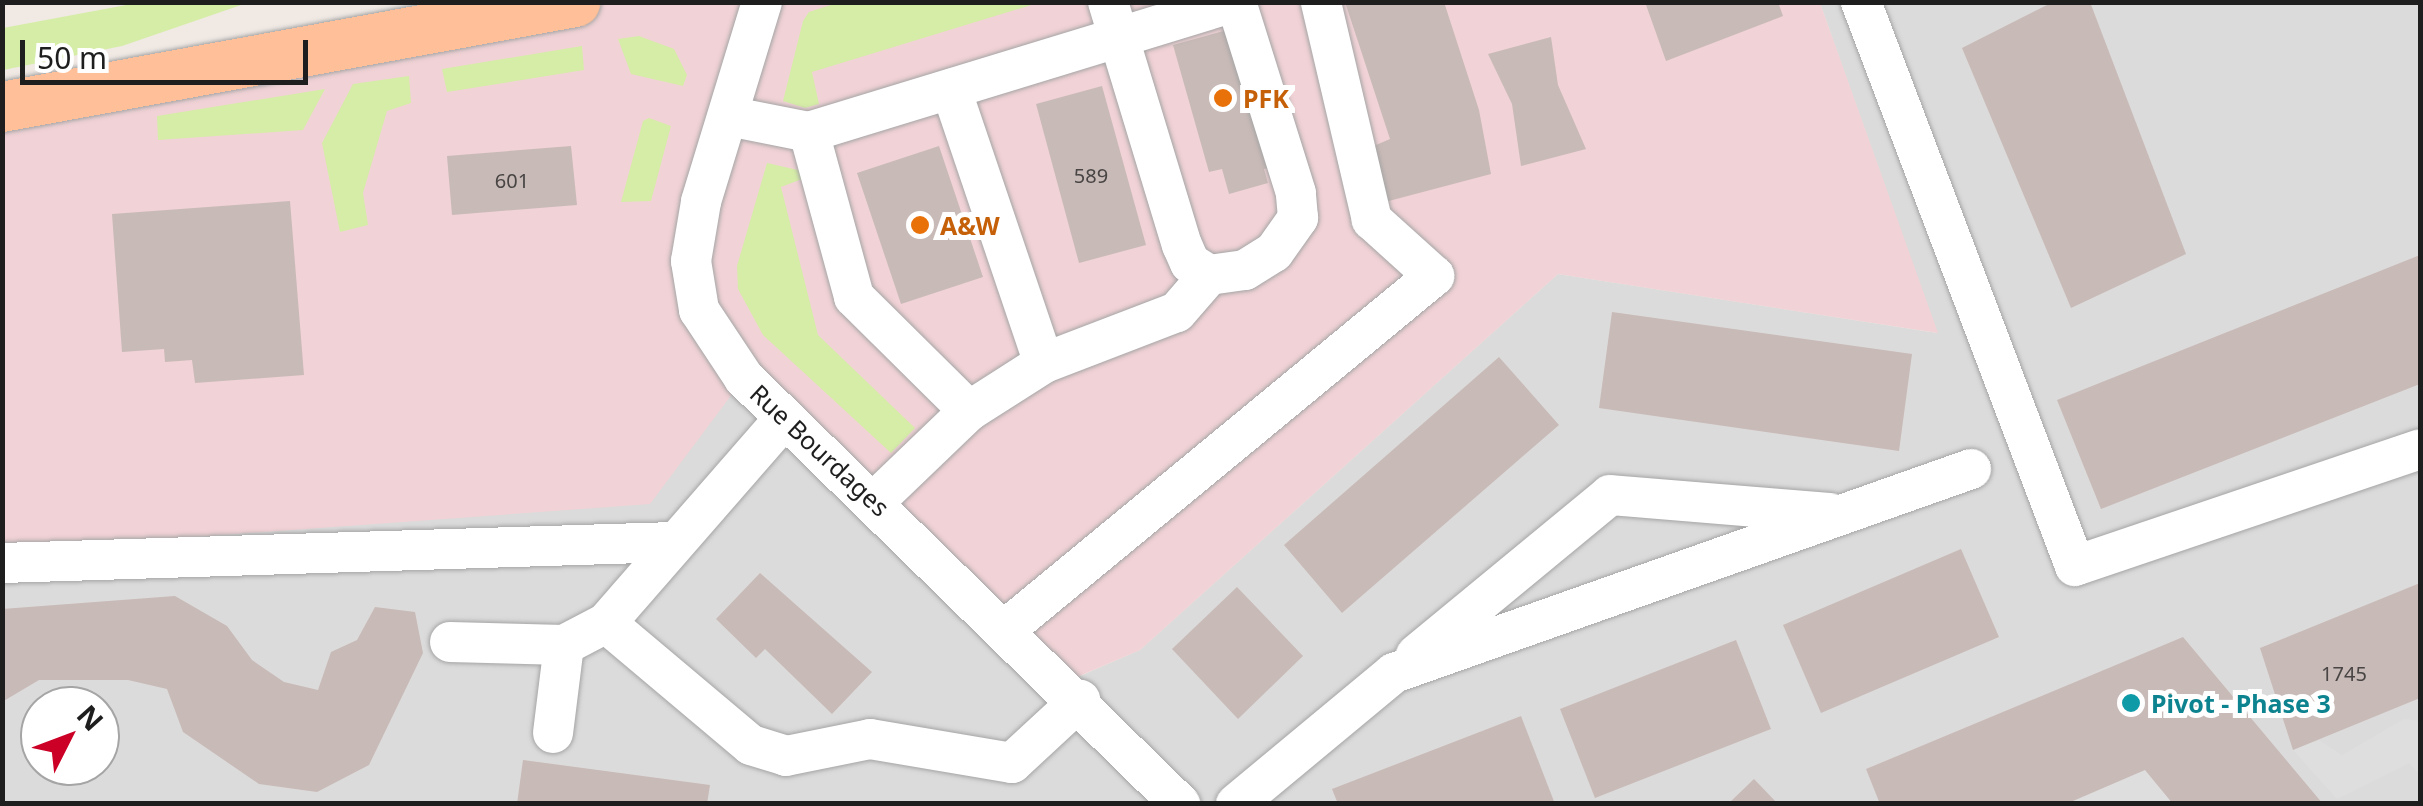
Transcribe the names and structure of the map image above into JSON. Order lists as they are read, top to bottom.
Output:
{
  "streets": {
    "street": ["Rue Bourdages"]
  },
  "places": ["PFK", "A&W", "Pivot - Phase 3"],
  "house_numbers": ["589", "601", "1745"],
  "scale_bar": "50 m",
  "north": "top right"
}
